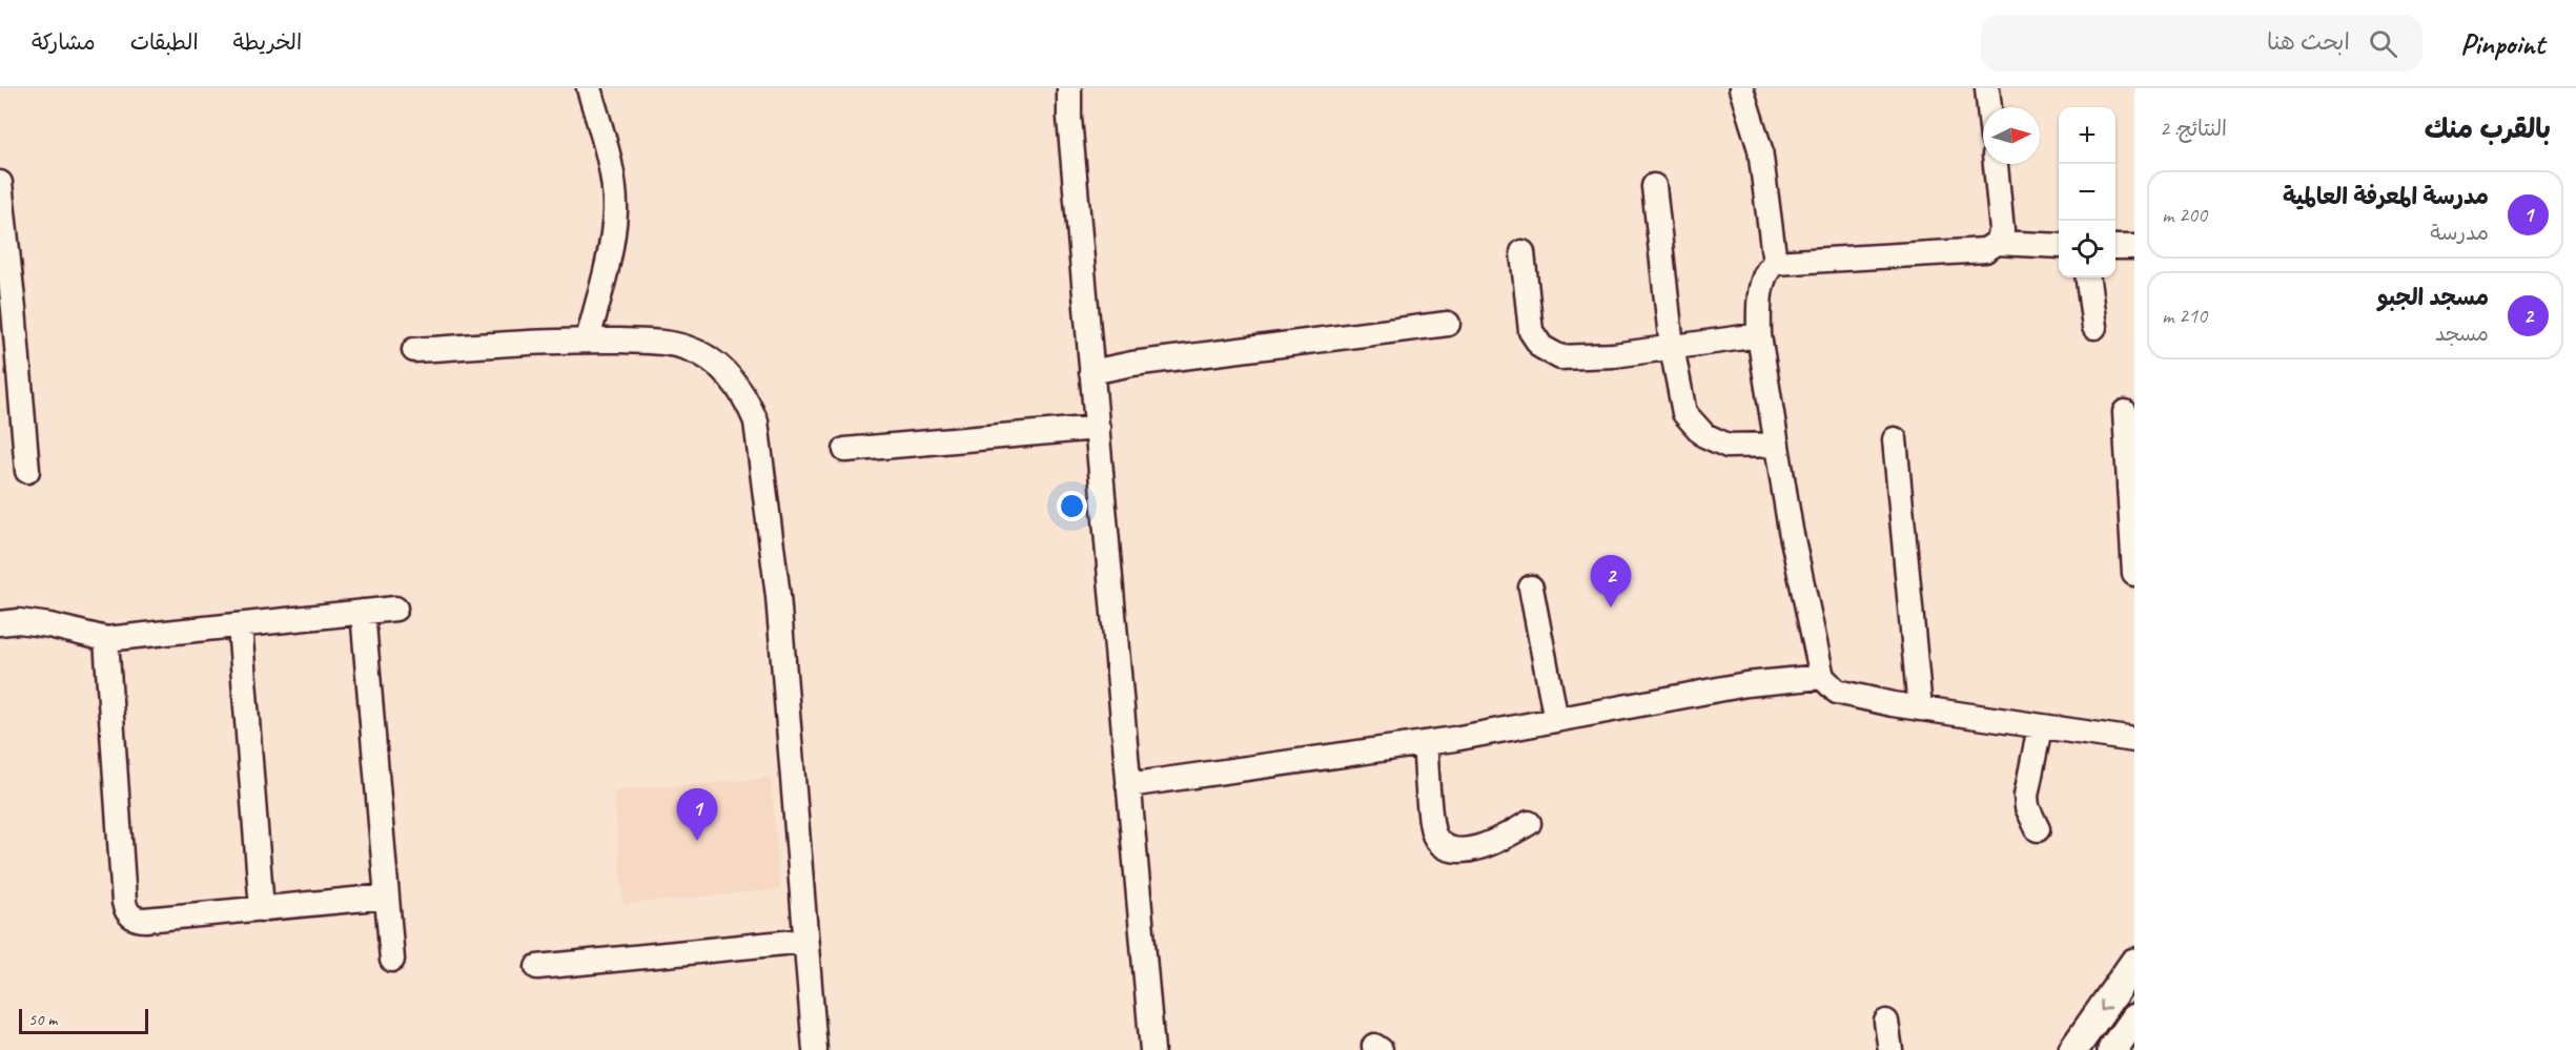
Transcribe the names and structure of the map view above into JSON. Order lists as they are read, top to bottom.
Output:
{
  "scale_bar": "50 m",
  "north": "right",
  "page": {
    "header": "Pinpoint",
    "search": "ابحث هنا",
    "nav": ["الخريطة", "الطبقات", "مشاركة"],
    "heading": ["بالقرب منك", "النتائج: 2"],
    "map_buttons": ["+", "−"],
    "list": [
      {
        "mark": "1",
        "name": "مدرسة المعرفة العالمية",
        "note": "مدرسة",
        "value": "200 m"
      },
      {
        "mark": "2",
        "name": "مسجد الجبو",
        "note": "مسجد",
        "value": "210 m"
      }
    ],
    "pins": ["2", "1"],
    "scale": "50 m"
  }
}
